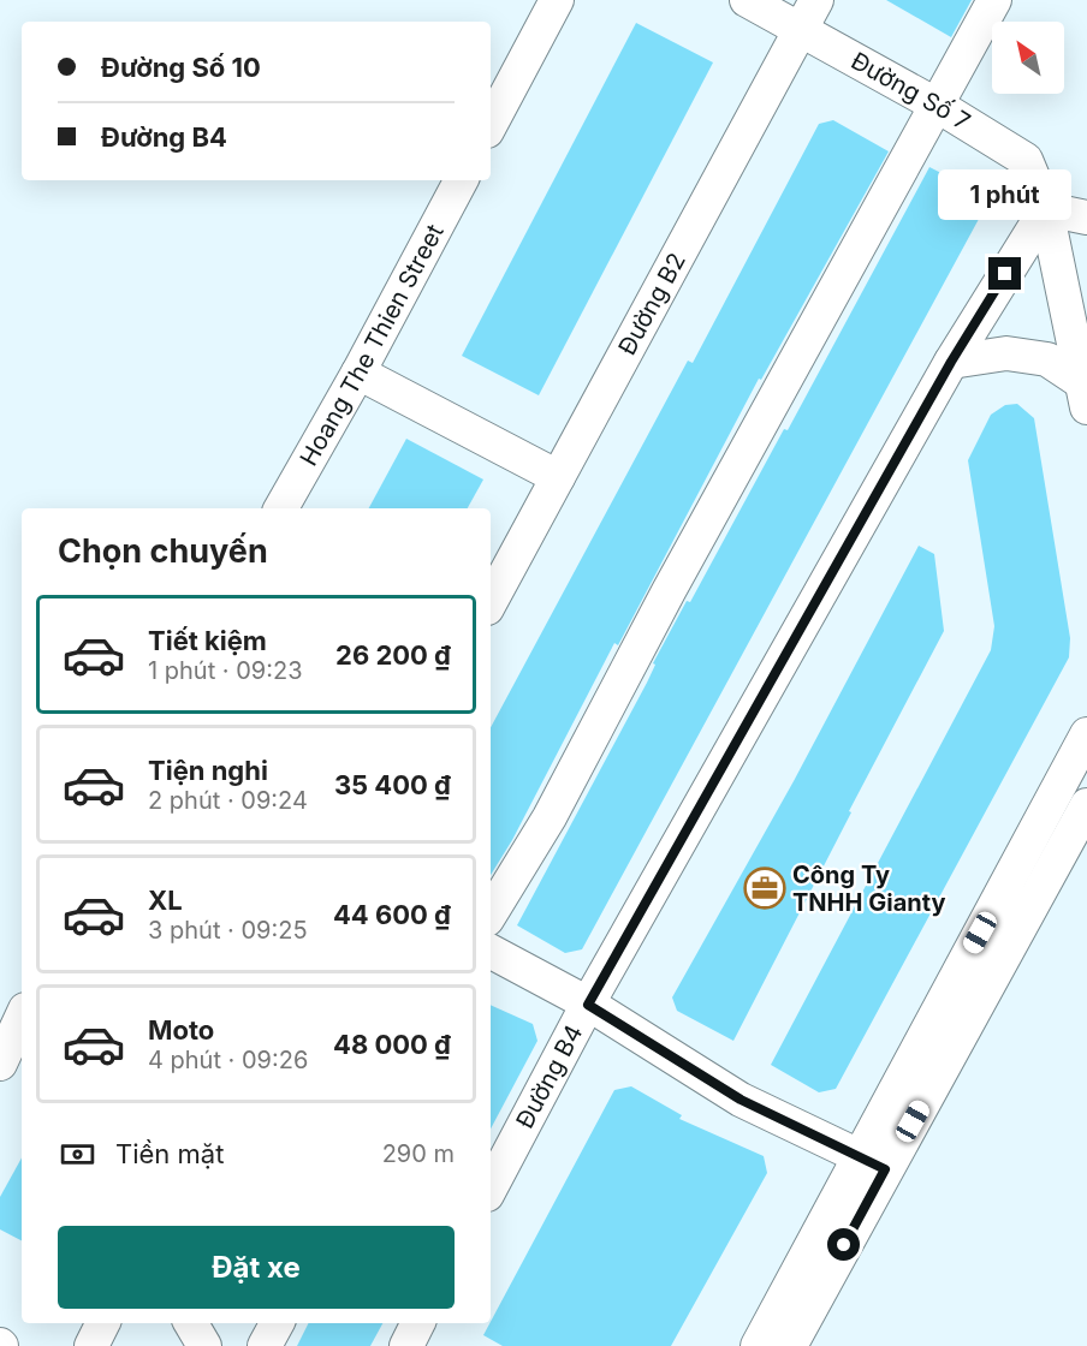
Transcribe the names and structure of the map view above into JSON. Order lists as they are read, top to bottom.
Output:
{
  "streets": {
    "street": [
      "Đường Số 7",
      "Đường B2",
      "Hoang The Thien Street",
      "Đường B4"
    ]
  },
  "crossings": [
    ["Đường Số 7", "Đường B2"],
    ["Đường Số 7", "Đường B4"]
  ],
  "places": {
    "office": ["Công Ty TNHH Gianty"]
  },
  "north": "top left",
  "page": {
    "banner": ["Đường Số 10", "Đường B4"],
    "bubble": "1 phút",
    "heading": "Chọn chuyến",
    "list": [
      {
        "name": "Tiết kiệm",
        "note": "1 phút · 09:23",
        "value": "26 200 ₫"
      },
      {
        "name": "Tiện nghi",
        "note": "2 phút · 09:24",
        "value": "35 400 ₫"
      },
      {
        "name": "XL",
        "note": "3 phút · 09:25",
        "value": "44 600 ₫"
      },
      {
        "name": "Moto",
        "note": "4 phút · 09:26",
        "value": "48 000 ₫"
      }
    ],
    "pay": ["Tiền mặt", "290 m"],
    "buttons": "Đặt xe"
  }
}
